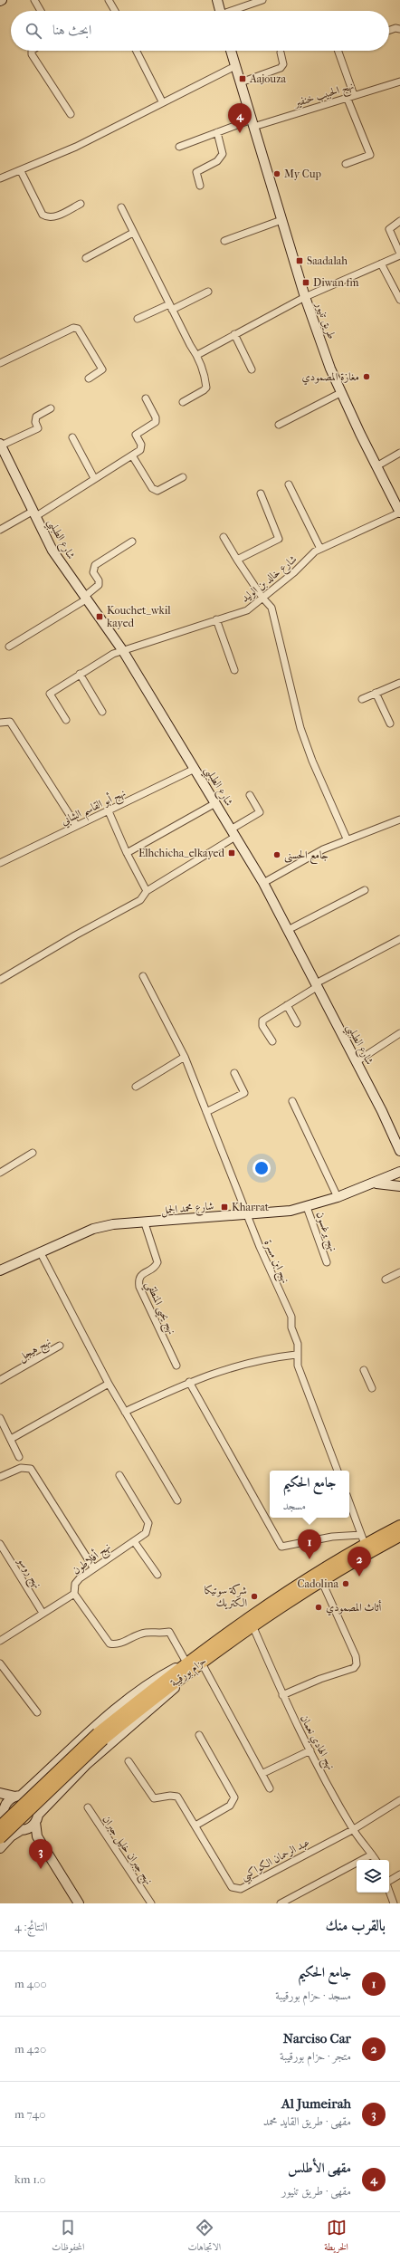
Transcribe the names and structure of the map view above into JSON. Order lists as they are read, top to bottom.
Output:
{
  "streets": {
    "highway": ["حزام بورقيبة"],
    "street": [
      "نهج الحبيب خنفير",
      "طريق تنيور",
      "شارع الطبلبي",
      "شارع خالد بن الوليد",
      "نهج أبو القاسم الشابي",
      "شارع محمد الجمل",
      "نهج برغسون",
      "نهج ابن مسرة",
      "نهج يحيى المنطقي",
      "نهج هيجل",
      "نهج أفلاطون",
      "نهج روسو",
      "نهج الهادي نعمان",
      "نهج جبران خليل جبران",
      "عبد الرحمان الكواكبي"
    ]
  },
  "crossings": [
    ["نهج الحبيب خنفير", "طريق تنيور"],
    ["طريق تنيور", "شارع خالد بن الوليد"],
    ["شارع الطبلبي", "شارع خالد بن الوليد"],
    ["شارع الطبلبي", "نهج أبو القاسم الشابي"],
    ["شارع محمد الجمل", "نهج برغسون"],
    ["شارع محمد الجمل", "نهج ابن مسرة"],
    ["شارع محمد الجمل", "نهج يحيى المنطقي"],
    ["حزام بورقيبة", "نهج الهادي نعمان"],
    ["نهج الهادي نعمان", "عبد الرحمان الكواكبي"]
  ],
  "places": {
    "transit": [
      "Aajouza",
      "Saadalah",
      "Diwan fm",
      "Kouchet_wkil kayed",
      "Elhchicha_elkayed",
      "Kharrat"
    ],
    "other": [
      "My Cup",
      "مغازة المصمودي",
      "جامع الحسنى",
      "Cadolina",
      "شركة سوتيكا الكتريك",
      "أثاث المصمودي"
    ]
  },
  "page": {
    "search": "ابحث هنا",
    "pins": [
      "4",
      "1",
      "2",
      "3"
    ],
    "popup": ["جامع الحكيم", "مسجد"],
    "heading": ["بالقرب منك", "النتائج: 4"],
    "list": [
      {
        "mark": "1",
        "name": "جامع الحكيم",
        "note": "مسجد · حزام بورقيبة",
        "value": "400 m"
      },
      {
        "mark": "2",
        "name": "Narciso Car",
        "note": "متجر · حزام بورقيبة",
        "value": "420 m"
      },
      {
        "mark": "3",
        "name": "Al Jumeirah",
        "note": "مقهى · طريق القايد محمد",
        "value": "740 m"
      },
      {
        "mark": "4",
        "name": "مقهى الأطلس",
        "note": "مقهى · طريق تنيور",
        "value": "1.0 km"
      }
    ],
    "nav": ["الخريطة", "الاتجاهات", "المحفوظات"]
  }
}
